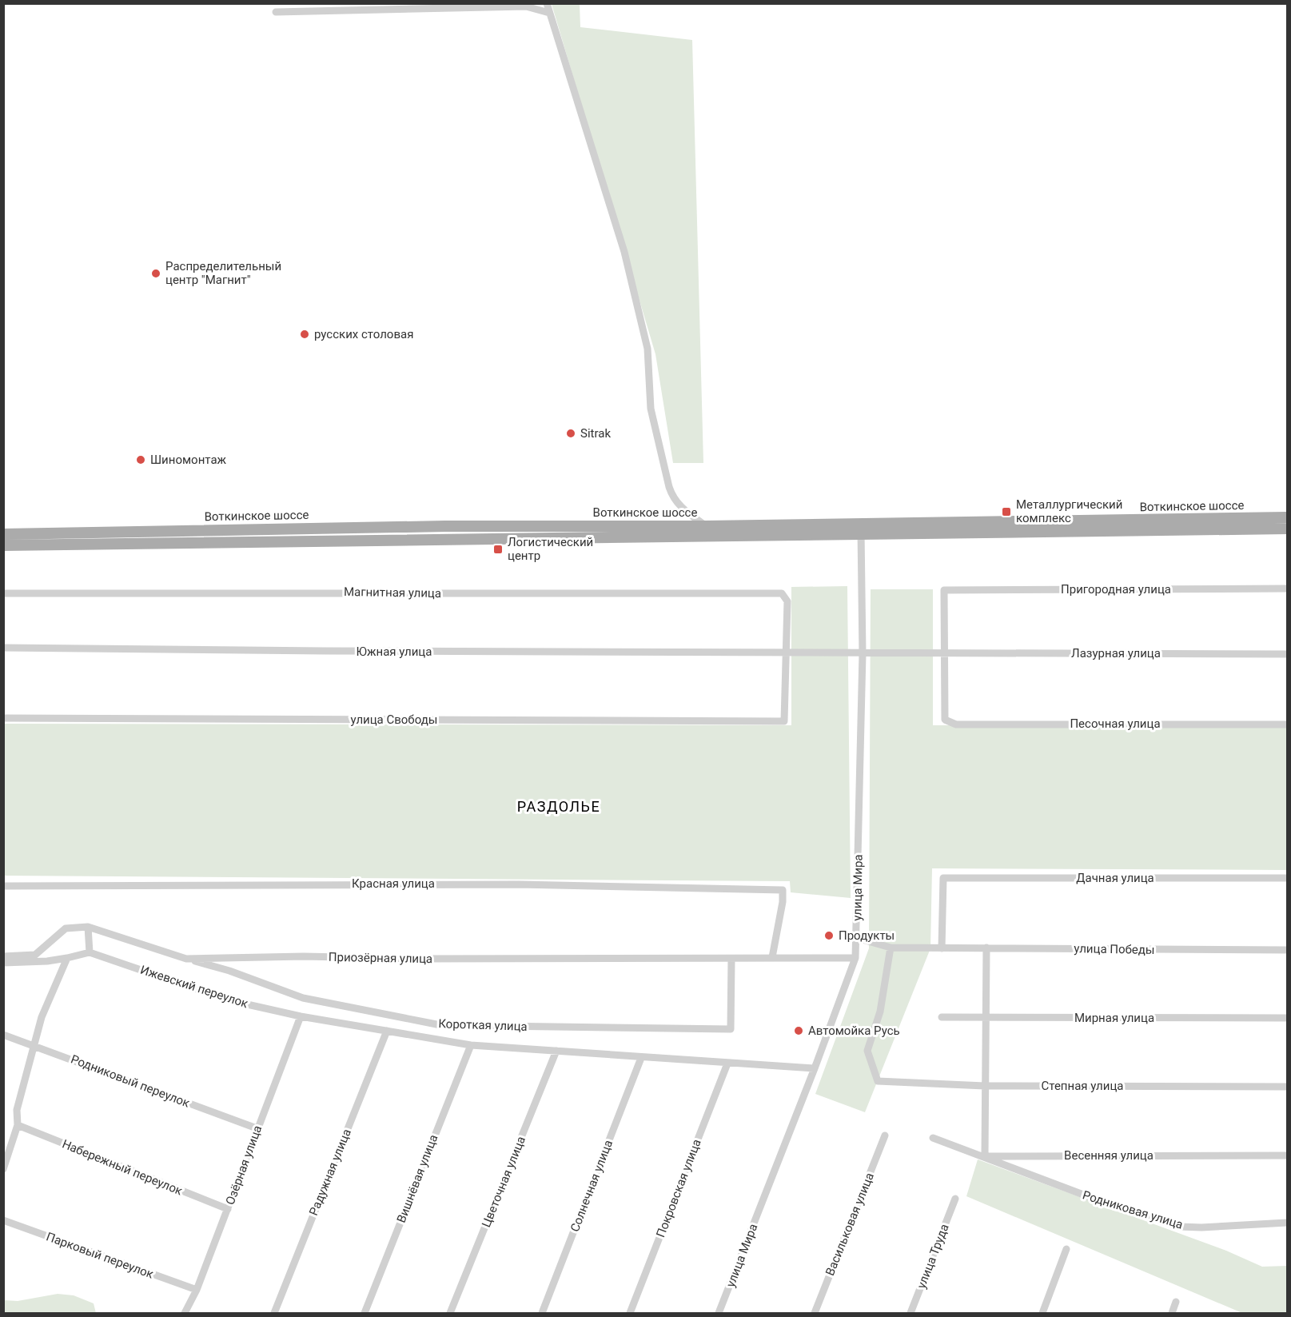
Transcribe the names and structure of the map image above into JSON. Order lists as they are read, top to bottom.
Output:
{
  "streets": {
    "main road": ["Воткинское шоссе"],
    "street": [
      "Пригородная улица",
      "Магнитная улица",
      "Южная улица",
      "Лазурная улица",
      "улица Свободы",
      "Песочная улица",
      "Дачная улица",
      "Красная улица",
      "улица Мира",
      "улица Победы",
      "Приозёрная улица",
      "Ижевский переулок",
      "Мирная улица",
      "Короткая улица",
      "Родниковый переулок",
      "Степная улица",
      "Весенняя улица",
      "Озёрная улица",
      "Набережный переулок",
      "Радужная улица",
      "Вишнёвая улица",
      "Цветочная улица",
      "Солнечная улица",
      "Покровская улица",
      "Родниковая улица",
      "Васильковая улица",
      "Парковый переулок",
      "улица Труда"
    ]
  },
  "crossings": [
    ["Воткинское шоссе", "улица Мира"],
    ["Пригородная улица", "Лазурная улица"],
    ["Пригородная улица", "Песочная улица"],
    ["Магнитная улица", "Южная улица"],
    ["Магнитная улица", "улица Свободы"],
    ["Южная улица", "Лазурная улица"],
    ["Южная улица", "улица Свободы"],
    ["Южная улица", "улица Мира"],
    ["Лазурная улица", "Песочная улица"],
    ["Лазурная улица", "улица Мира"],
    ["Дачная улица", "улица Победы"],
    ["Красная улица", "Приозёрная улица"],
    ["улица Мира", "улица Победы"],
    ["улица Мира", "Приозёрная улица"],
    ["улица Мира", "Ижевский переулок"],
    ["улица Победы", "Степная улица"],
    ["Приозёрная улица", "Короткая улица"],
    ["Ижевский переулок", "Озёрная улица"],
    ["Ижевский переулок", "Радужная улица"],
    ["Ижевский переулок", "Вишнёвая улица"],
    ["Ижевский переулок", "Цветочная улица"],
    ["Ижевский переулок", "Солнечная улица"],
    ["Ижевский переулок", "Покровская улица"],
    ["Родниковый переулок", "Озёрная улица"],
    ["Весенняя улица", "Родниковая улица"],
    ["Озёрная улица", "Набережный переулок"],
    ["Озёрная улица", "Парковый переулок"]
  ],
  "districts": ["РАЗДОЛЬЕ"],
  "places": {
    "other": [
      "Распределительный центр \"Магнит\"",
      "русских столовая",
      "Sitrak",
      "Шиномонтаж",
      "Продукты",
      "Автомойка Русь"
    ],
    "transit": ["Металлургический комплекс", "Логистический центр"]
  }
}
